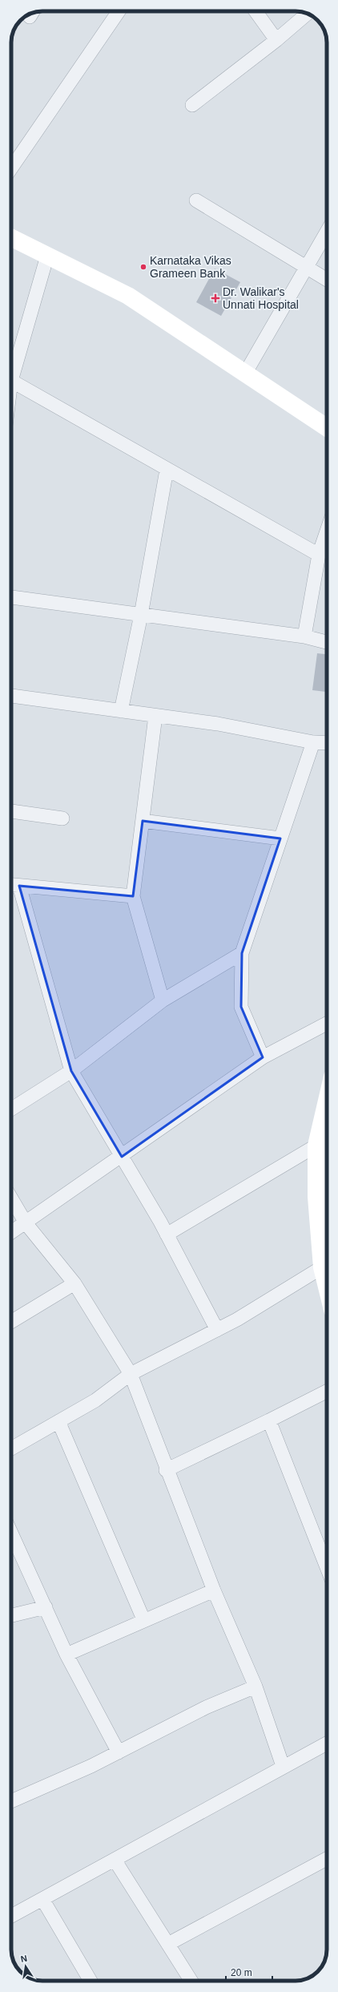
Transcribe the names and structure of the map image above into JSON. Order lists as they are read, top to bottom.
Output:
{
  "places": {
    "other": ["Karnataka Vikas Grameen Bank"],
    "health": ["Dr. Walikar's Unnati Hospital"]
  },
  "scale_bar": "20 m",
  "north": "top"
}
